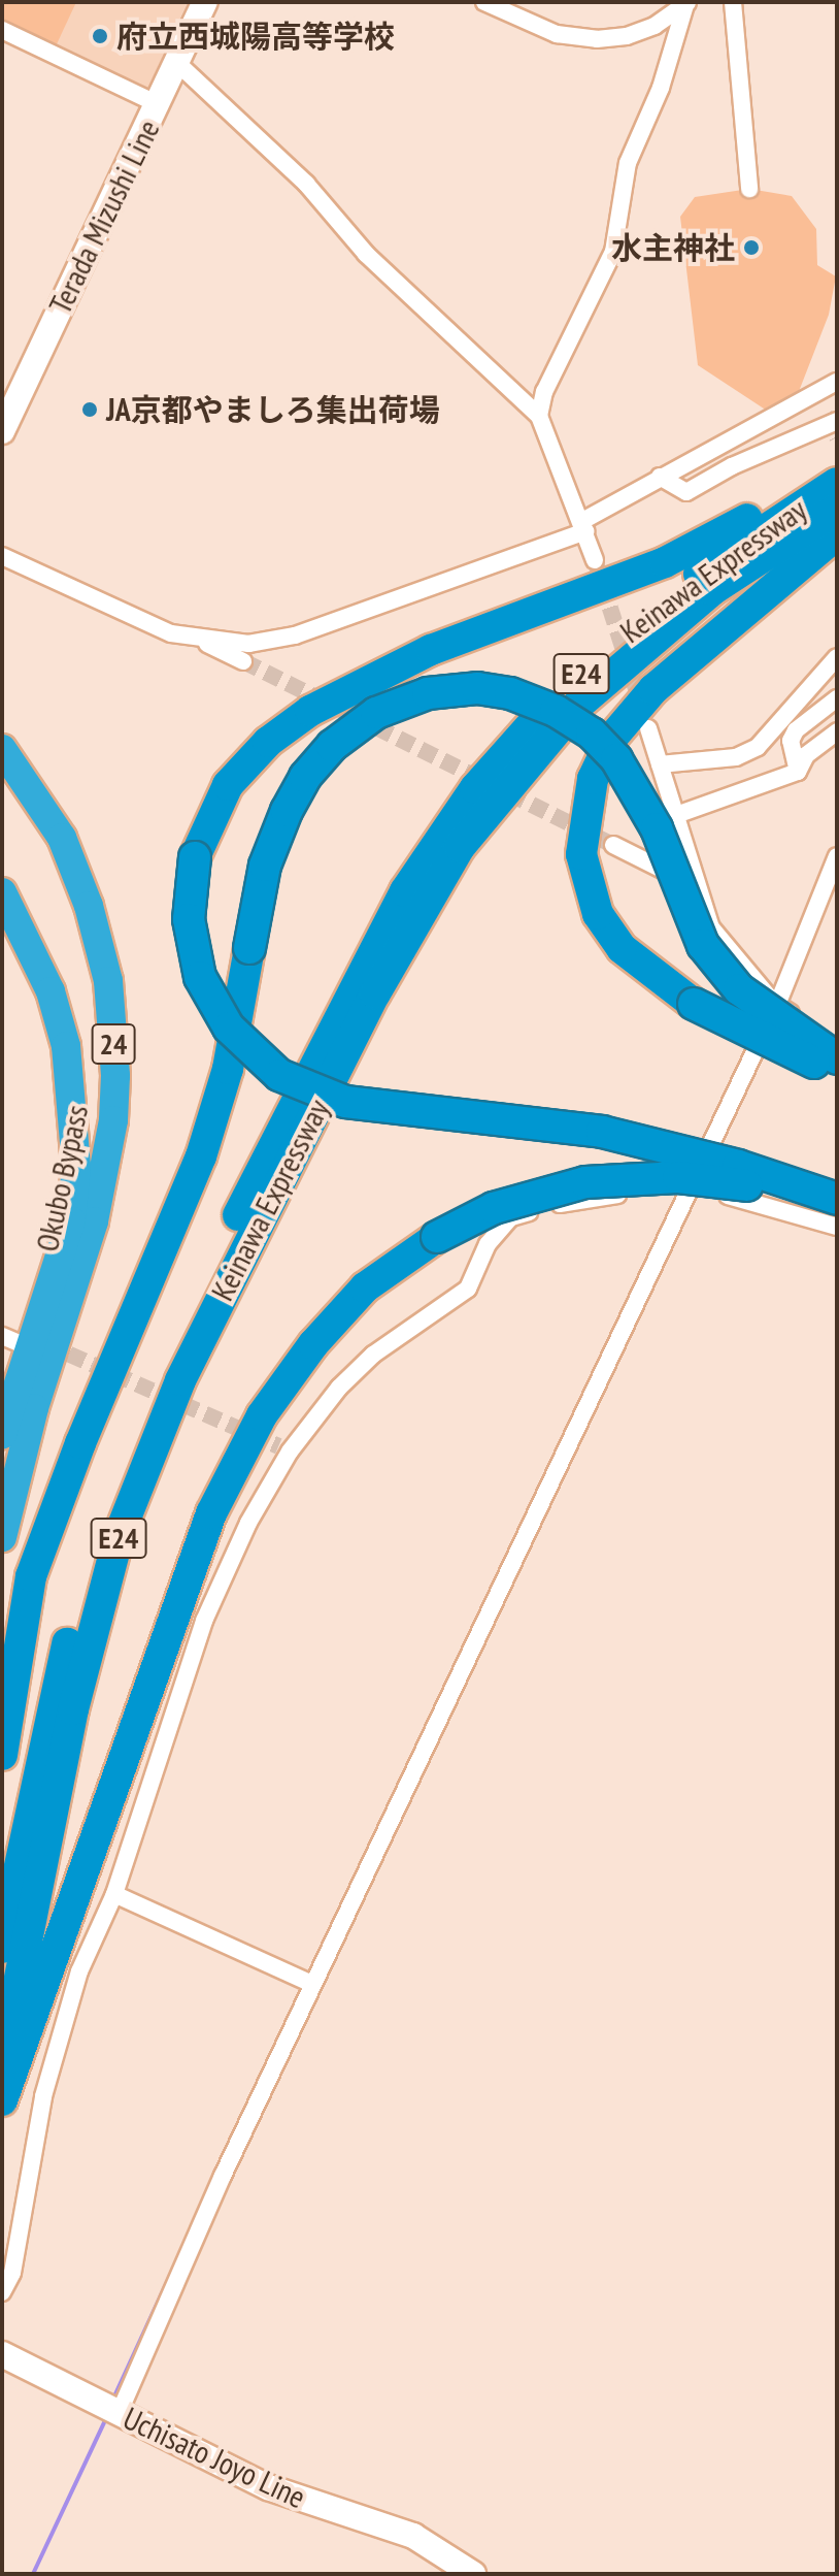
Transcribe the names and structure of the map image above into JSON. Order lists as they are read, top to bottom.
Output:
{
  "streets": {
    "highway": [
      "Keinawa Expressway",
      "E24",
      "24",
      "Okubo Bypass"
    ],
    "main road": ["Terada Mizushi Line", "Uchisato Joyo Line"]
  },
  "places": ["府立西城陽高等学校", "水主神社", "JA京都やましろ集出荷場"]
}
